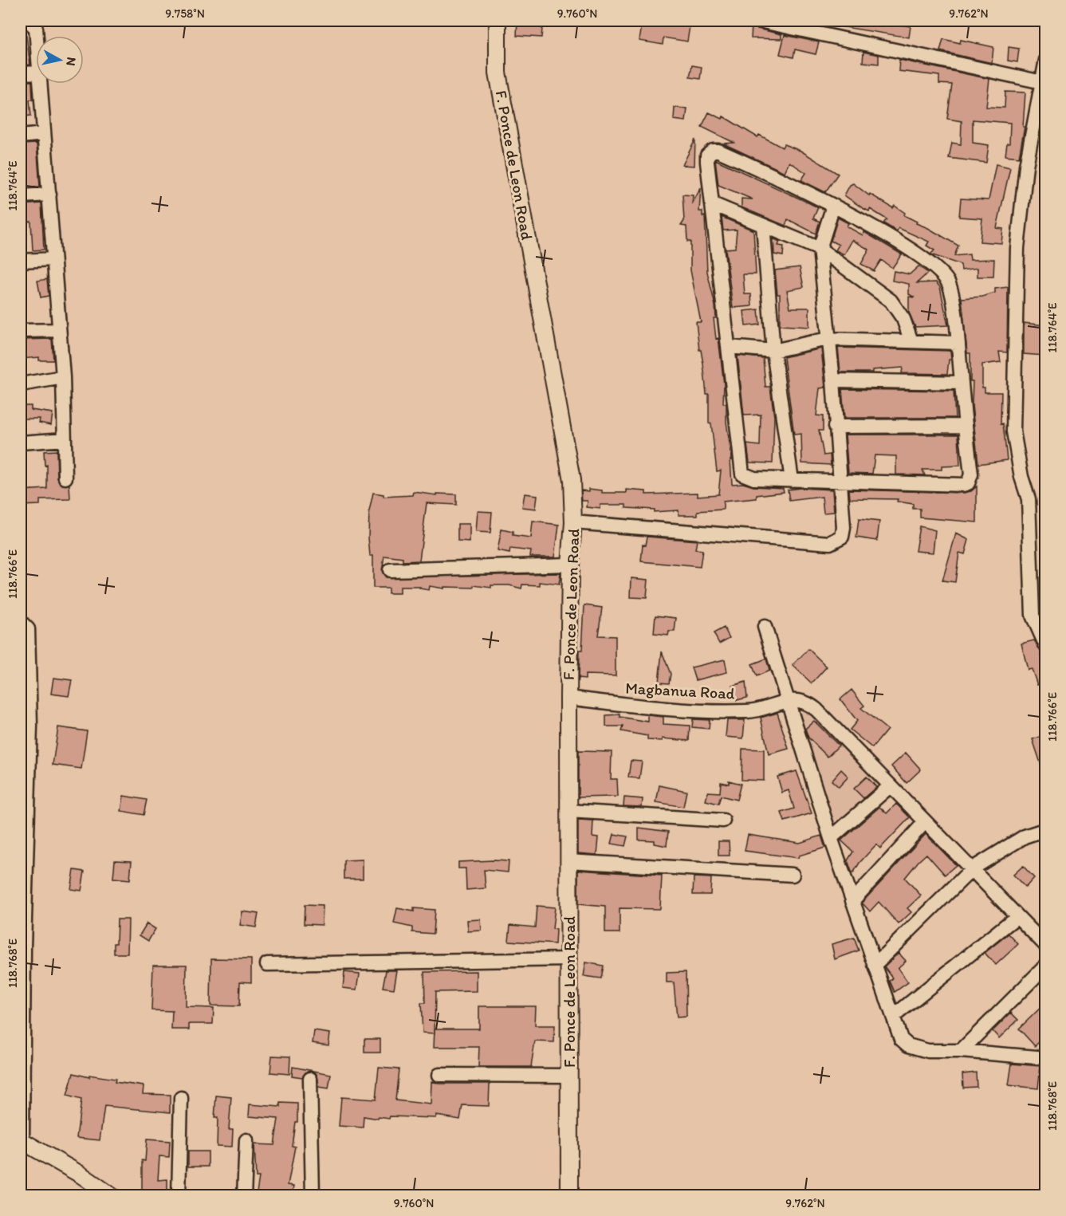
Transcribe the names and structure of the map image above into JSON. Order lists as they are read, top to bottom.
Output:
{
  "streets": {
    "street": ["F. Ponce de Leon Road", "Magbanua Road"]
  },
  "crossings": [
    ["F. Ponce de Leon Road", "Magbanua Road"]
  ],
  "north": "right",
  "coordinates": [
    "9.758°N",
    "9.760°N",
    "9.762°N",
    "118.764°E",
    "118.766°E",
    "118.768°E"
  ]
}
